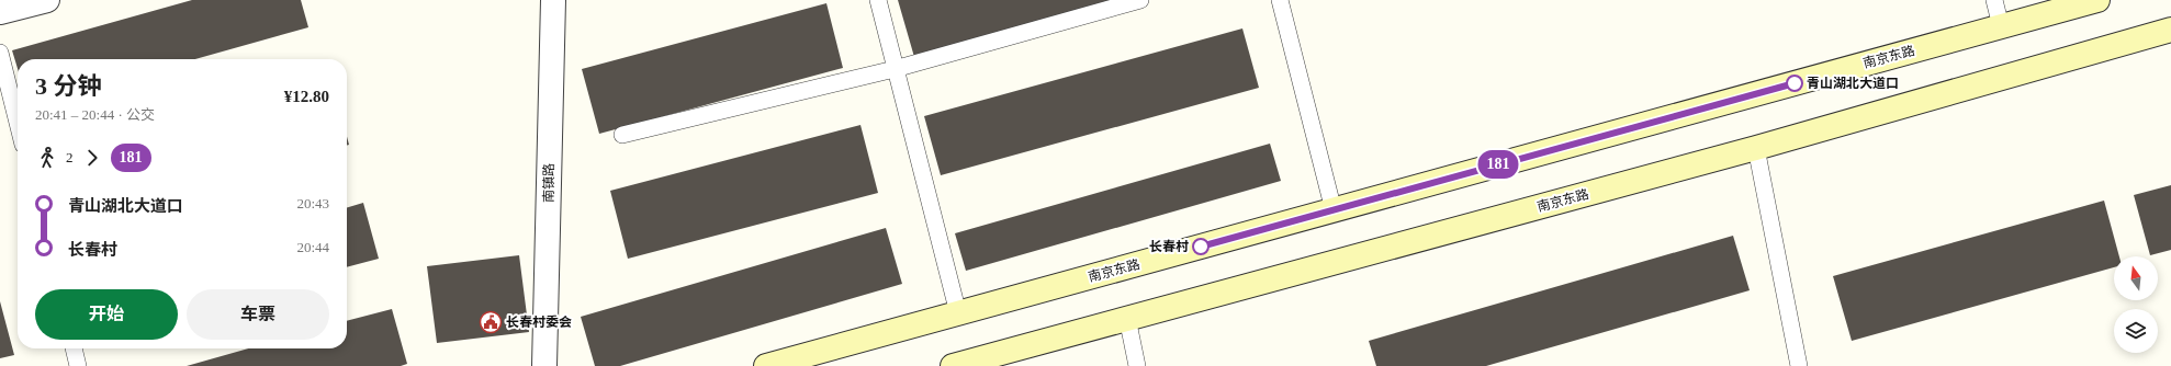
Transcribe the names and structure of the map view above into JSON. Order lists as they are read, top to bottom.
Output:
{
  "streets": {
    "main road": ["南京东路"],
    "street": ["南镇路"]
  },
  "places": {
    "other": ["青山湖北大道口", "长春村"],
    "public building": ["长春村委会"]
  },
  "lines": ["bus line 181"],
  "north": "top",
  "page": {
    "on_map": "181",
    "heading": ["3 分钟", "20:41 – 20:44 · 公交", "¥12.80"],
    "legs": ["2", "181"],
    "list": [
      {
        "name": "青山湖北大道口",
        "value": "20:43"
      },
      {
        "name": "长春村",
        "value": "20:44"
      }
    ],
    "buttons": ["开始", "车票"]
  }
}
